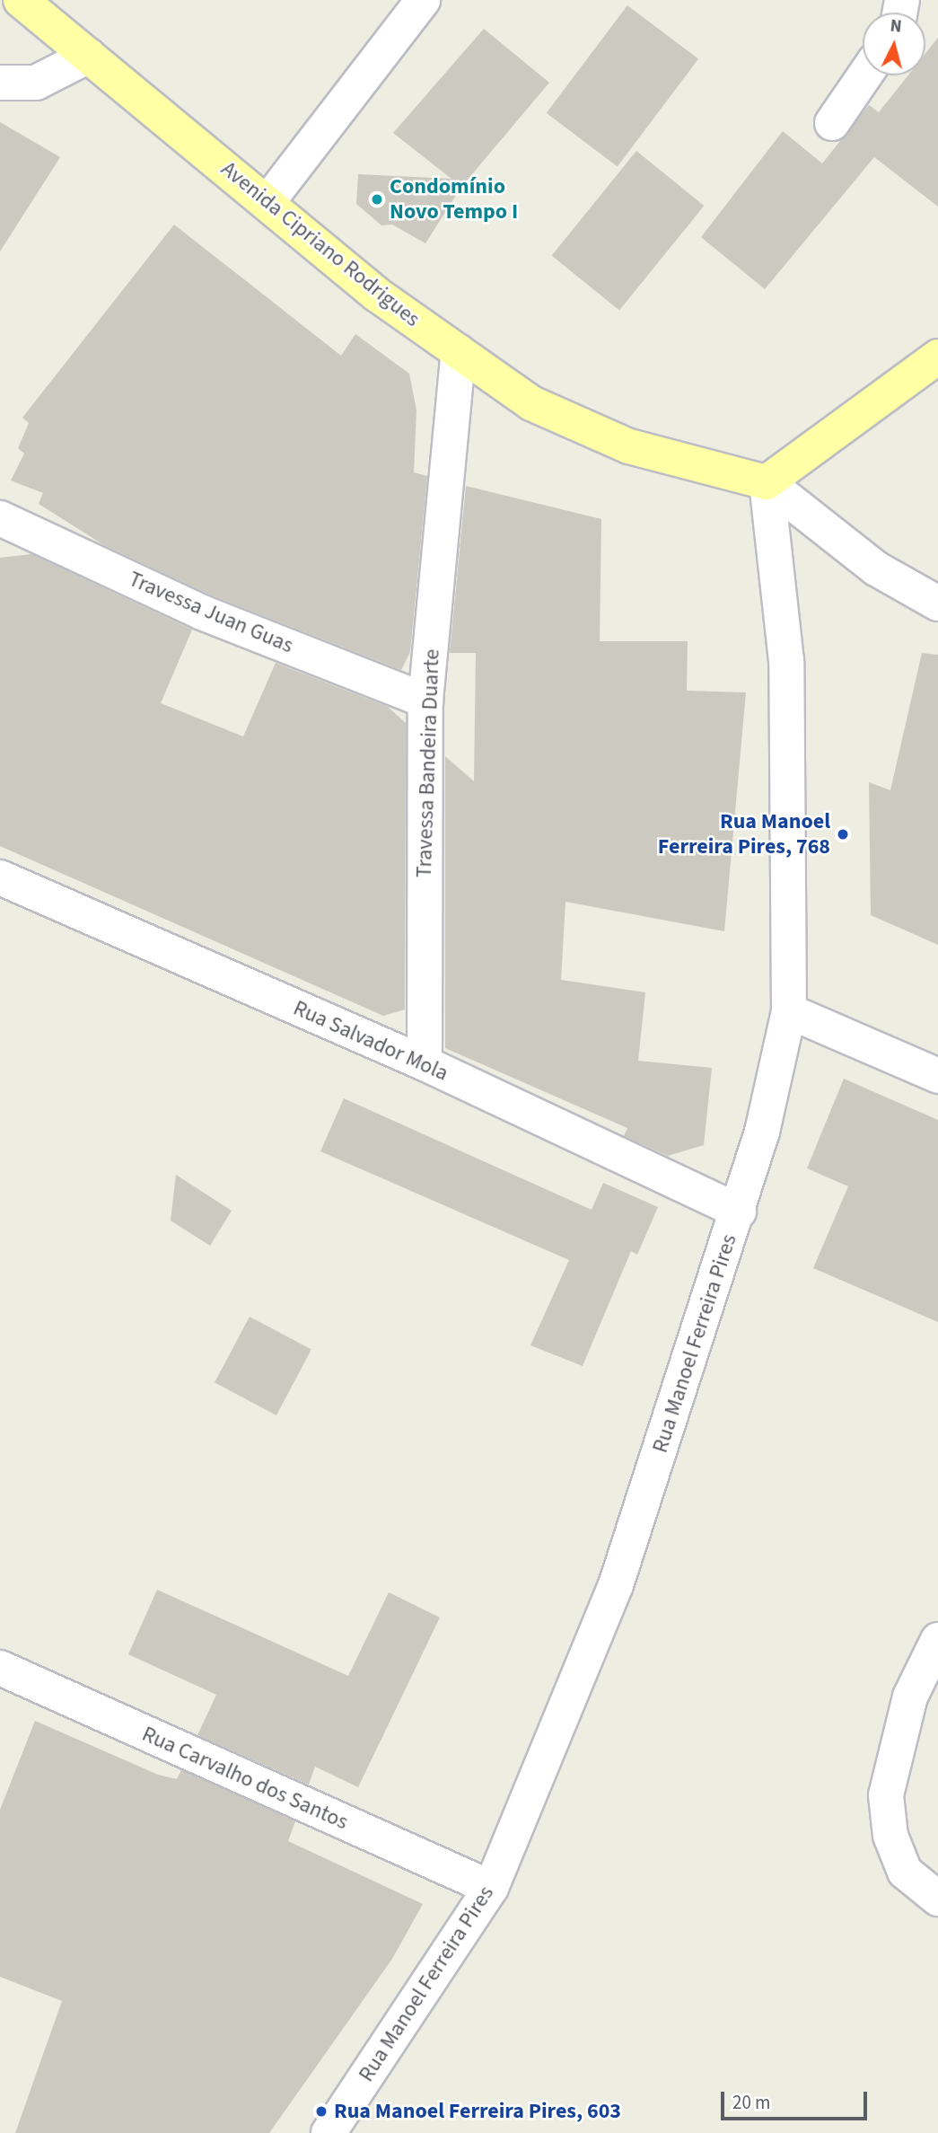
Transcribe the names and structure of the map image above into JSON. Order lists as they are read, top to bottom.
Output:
{
  "streets": {
    "main road": ["Avenida Cipriano Rodrigues"],
    "street": [
      "Travessa Juan Guas",
      "Travessa Bandeira Duarte",
      "Rua Salvador Mola",
      "Rua Manoel Ferreira Pires",
      "Rua Carvalho dos Santos"
    ]
  },
  "crossings": [
    ["Avenida Cipriano Rodrigues", "Travessa Bandeira Duarte"],
    ["Avenida Cipriano Rodrigues", "Rua Manoel Ferreira Pires"],
    ["Travessa Juan Guas", "Travessa Bandeira Duarte"],
    ["Travessa Bandeira Duarte", "Rua Salvador Mola"],
    ["Rua Salvador Mola", "Rua Manoel Ferreira Pires"],
    ["Rua Manoel Ferreira Pires", "Rua Carvalho dos Santos"]
  ],
  "places": ["Condomínio Novo Tempo I", "Rua Manoel Ferreira Pires, 768", "Rua Manoel Ferreira Pires, 603"],
  "scale_bar": "20 m",
  "north": "top"
}
